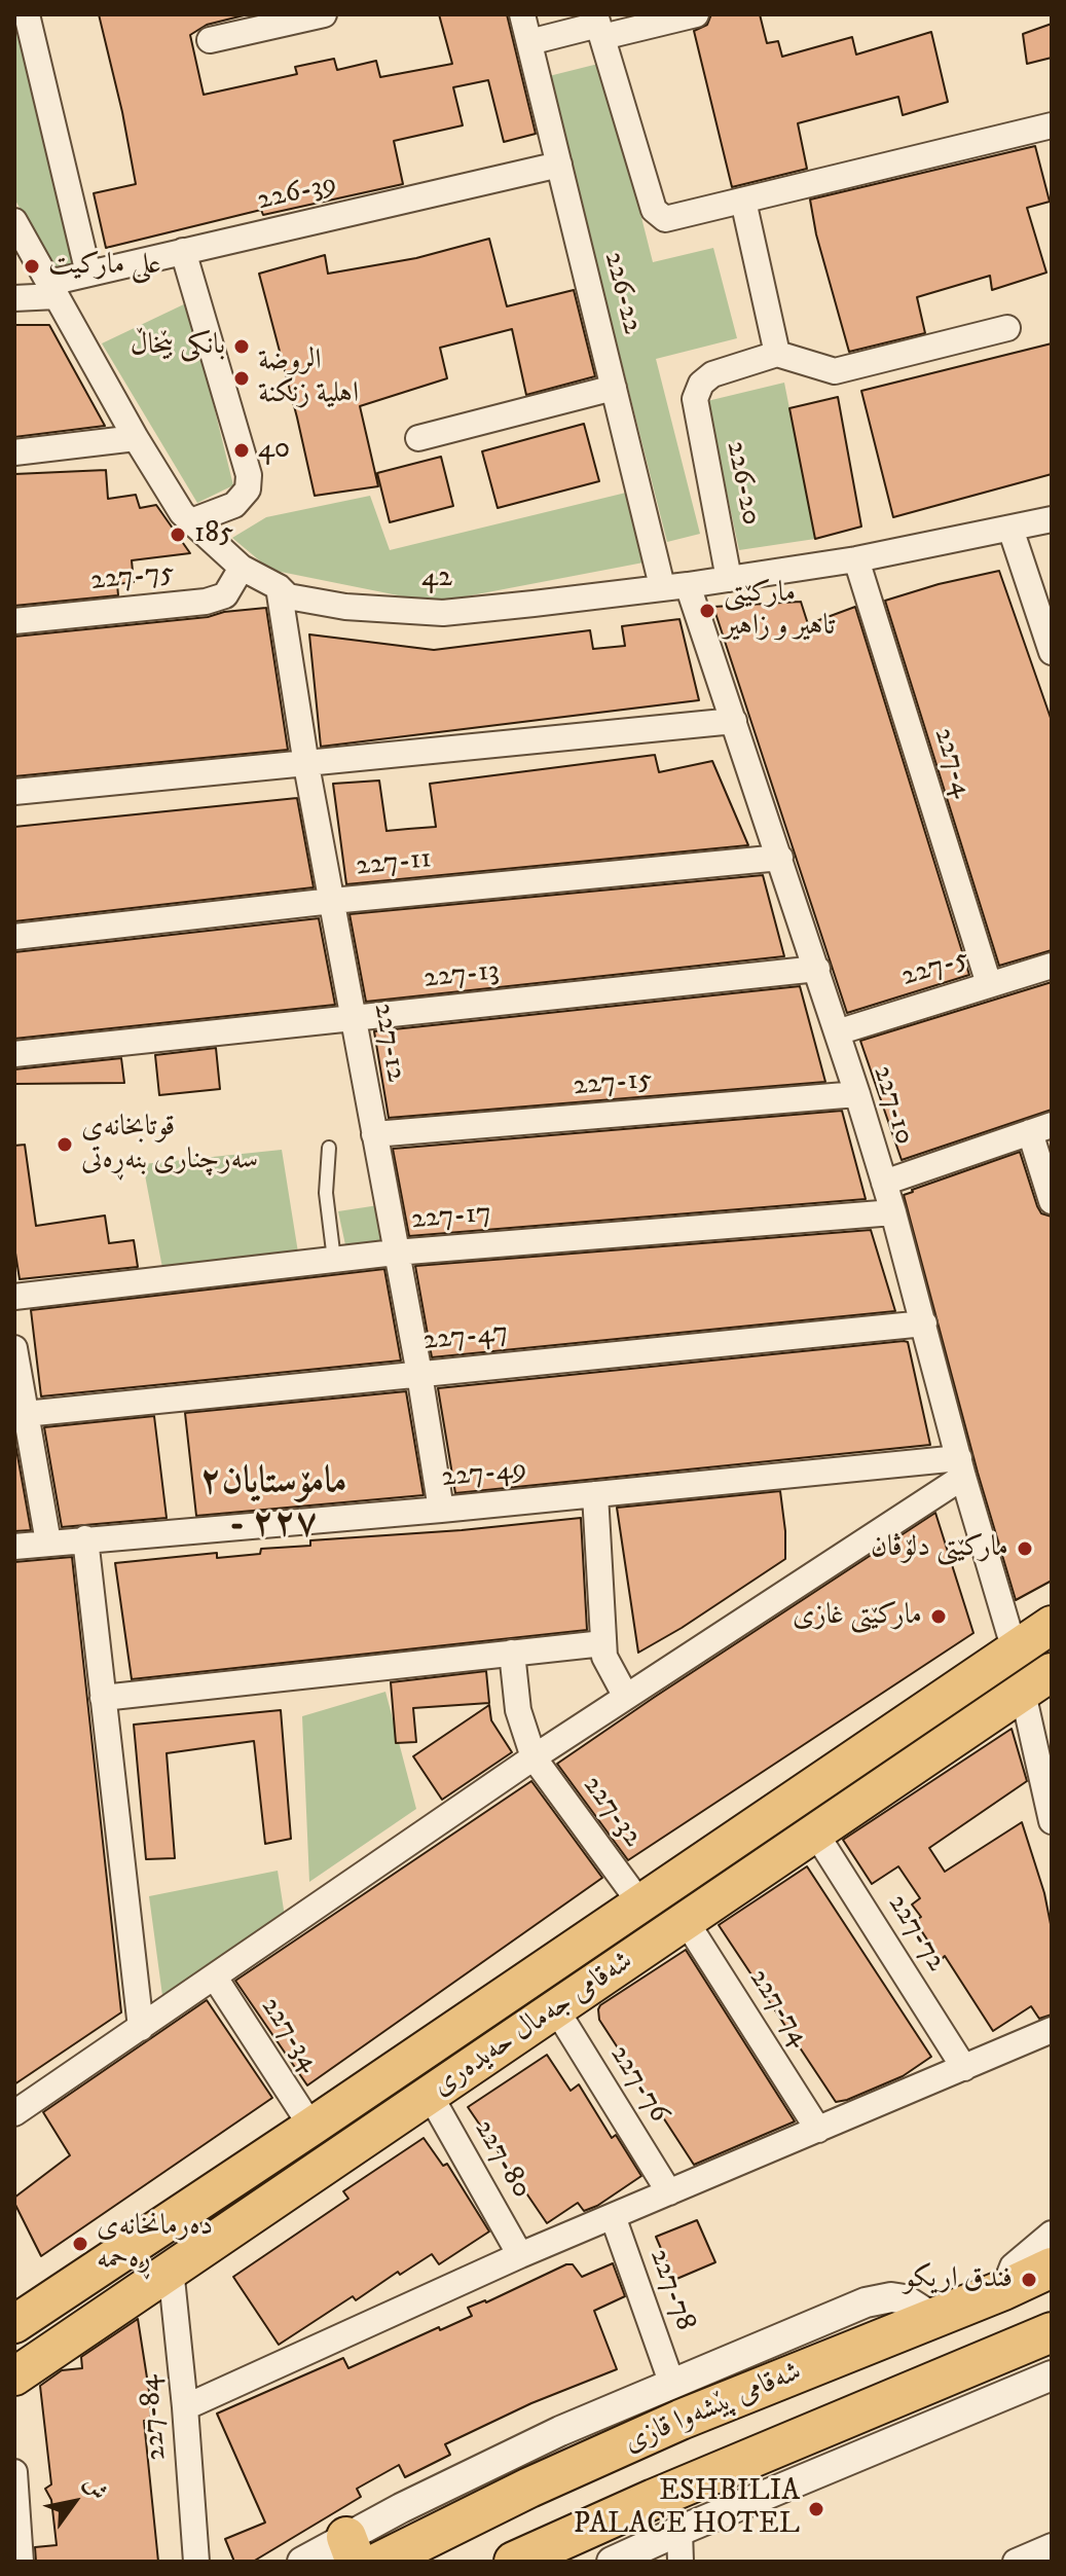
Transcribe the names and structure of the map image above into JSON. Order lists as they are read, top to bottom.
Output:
{
  "streets": {
    "highway": ["شەقامی پێشەوا قازی"],
    "main road": ["شەقامی جەمال حەیدەری"],
    "street": [
      "226-39",
      "226-22",
      "226-20",
      "227-75",
      "42",
      "227-4",
      "227-11",
      "227-5",
      "227-13",
      "227-12",
      "227-15",
      "227-10",
      "227-17",
      "227-47",
      "227-49",
      "227-32",
      "227-72",
      "227-74",
      "227-34",
      "227-76",
      "227-80",
      "227-78",
      "227-84"
    ]
  },
  "crossings": [
    ["226-39", "226-22"],
    ["226-39", "42"],
    ["226-22", "42"],
    ["226-20", "42"],
    ["227-75", "42"],
    ["42", "227-4"],
    ["42", "227-12"],
    ["42", "227-10"],
    ["227-4", "227-5"],
    ["227-11", "227-12"],
    ["227-11", "227-10"],
    ["227-5", "227-10"],
    ["227-13", "227-12"],
    ["227-13", "227-10"],
    ["227-12", "227-15"],
    ["227-12", "227-17"],
    ["227-12", "227-47"],
    ["227-12", "227-49"],
    ["227-15", "227-10"],
    ["227-10", "227-17"],
    ["227-10", "227-47"],
    ["227-10", "227-49"],
    ["227-10", "شەقامی جەمال حەیدەری"],
    ["227-32", "شەقامی جەمال حەیدەری"],
    ["227-72", "شەقامی جەمال حەیدەری"],
    ["227-74", "شەقامی جەمال حەیدەری"],
    ["شەقامی جەمال حەیدەری", "227-34"],
    ["شەقامی جەمال حەیدەری", "227-76"],
    ["شەقامی جەمال حەیدەری", "227-80"],
    ["شەقامی جەمال حەیدەری", "227-84"]
  ],
  "districts": ["مامۆستایان٢ - ٢٢٧"],
  "places": [
    "علی ماركیت",
    "بانکی بێخاڵ",
    "الروضة اهلية زنكنة",
    "40",
    "185",
    "ماركێتی تاهیر و زاهیر",
    "قوتابخانەی سەرچناری بنەڕەتی",
    "ماركێتی دلۆڤان",
    "ماركێتی غازی",
    "دەرمانخانەی ڕەحمە",
    "فندق اريكو",
    "ESHBILIA PALACE HOTEL"
  ],
  "north": "top right"
}
